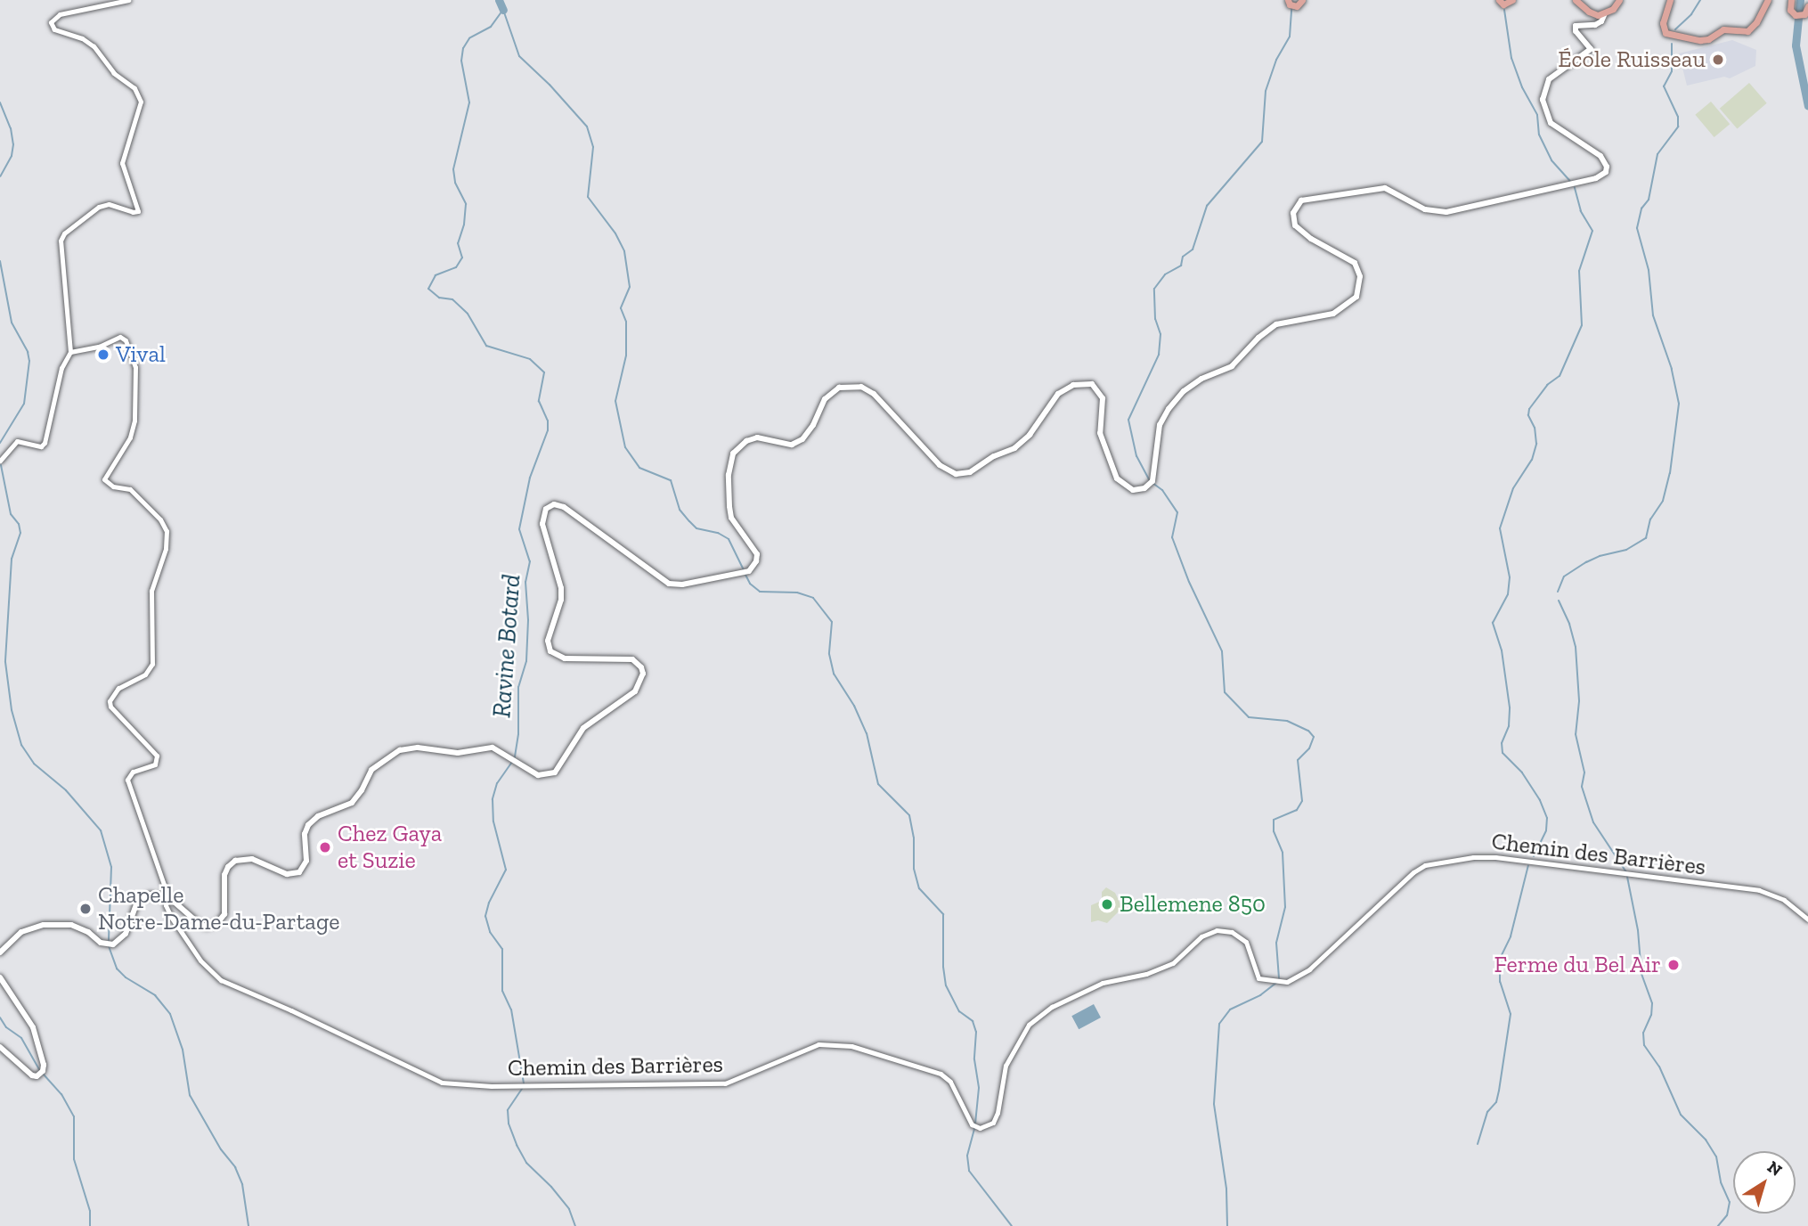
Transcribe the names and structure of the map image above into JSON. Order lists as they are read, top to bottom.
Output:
{
  "streets": {
    "street": ["Chemin des Barrières"]
  },
  "water": ["Ravine Botard"],
  "places": [
    "École Ruisseau",
    "Vival",
    "Chez Gaya et Suzie",
    "Bellemene 850",
    "Chapelle Notre-Dame-du-Partage",
    "Ferme du Bel Air"
  ],
  "north": "top right"
}
